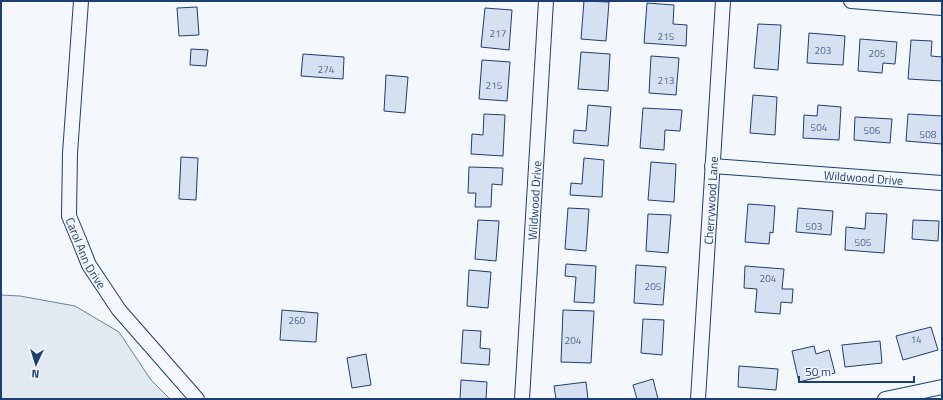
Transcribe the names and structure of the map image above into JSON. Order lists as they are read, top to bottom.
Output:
{
  "streets": {
    "street": ["Wildwood Drive", "Cherrywood Lane", "Carol Ann Drive"]
  },
  "crossings": [
    ["Wildwood Drive", "Cherrywood Lane"]
  ],
  "house_numbers": [
    "217",
    "215",
    "203",
    "205",
    "274",
    "213",
    "215",
    "504",
    "506",
    "508",
    "503",
    "505",
    "204",
    "205",
    "260",
    "14",
    "204"
  ],
  "scale_bar": "50 m",
  "north": "bottom"
}
